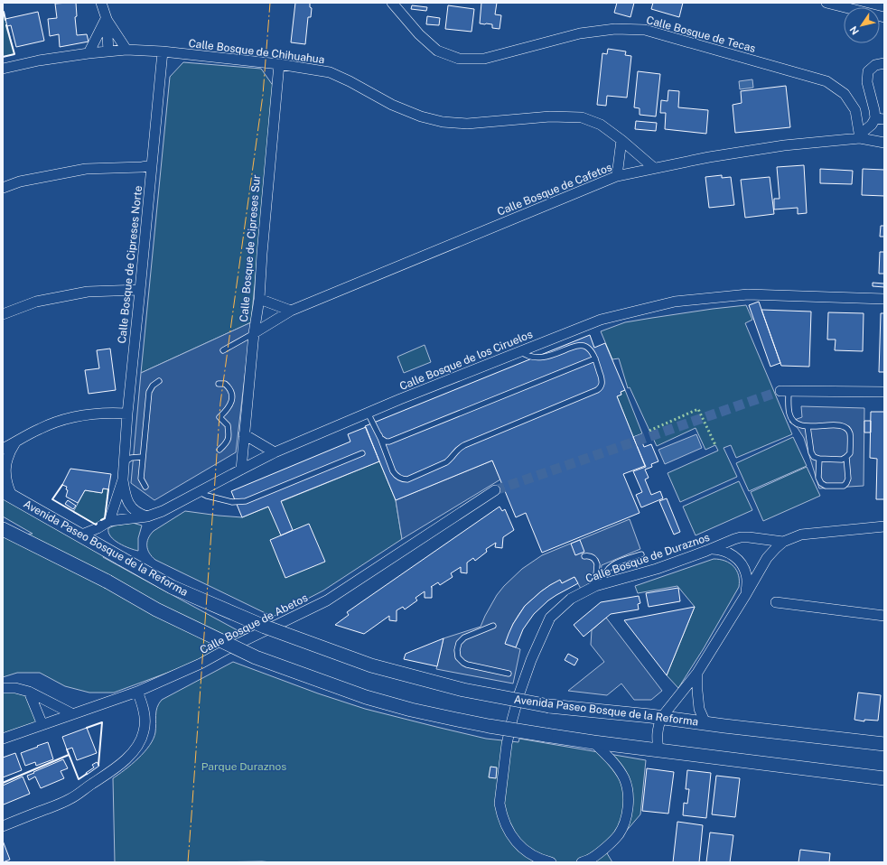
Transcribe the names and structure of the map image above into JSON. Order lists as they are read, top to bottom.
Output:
{
  "streets": {
    "main road": ["Avenida Paseo Bosque de la Reforma"],
    "street": [
      "Calle Bosque de Tecas",
      "Calle Bosque de Chihuahua",
      "Calle Bosque de Cafetos",
      "Calle Bosque de Cipreses Sur",
      "Calle Bosque de Cipreses Norte",
      "Calle Bosque de los Ciruelos",
      "Calle Bosque de Duraznos",
      "Calle Bosque de Abetos"
    ]
  },
  "crossings": [
    ["Calle Bosque de Tecas", "Calle Bosque de Cafetos"],
    ["Calle Bosque de Chihuahua", "Calle Bosque de Cafetos"],
    ["Calle Bosque de Chihuahua", "Calle Bosque de Cipreses Sur"],
    ["Calle Bosque de Chihuahua", "Calle Bosque de Cipreses Norte"],
    ["Calle Bosque de Cafetos", "Calle Bosque de Cipreses Sur"],
    ["Calle Bosque de Cipreses Sur", "Calle Bosque de los Ciruelos"],
    ["Calle Bosque de Cipreses Norte", "Calle Bosque de los Ciruelos"],
    ["Calle Bosque de Cipreses Norte", "Avenida Paseo Bosque de la Reforma"],
    ["Calle Bosque de los Ciruelos", "Avenida Paseo Bosque de la Reforma"]
  ],
  "parks": ["Parque Duraznos"],
  "north": "bottom left"
}
